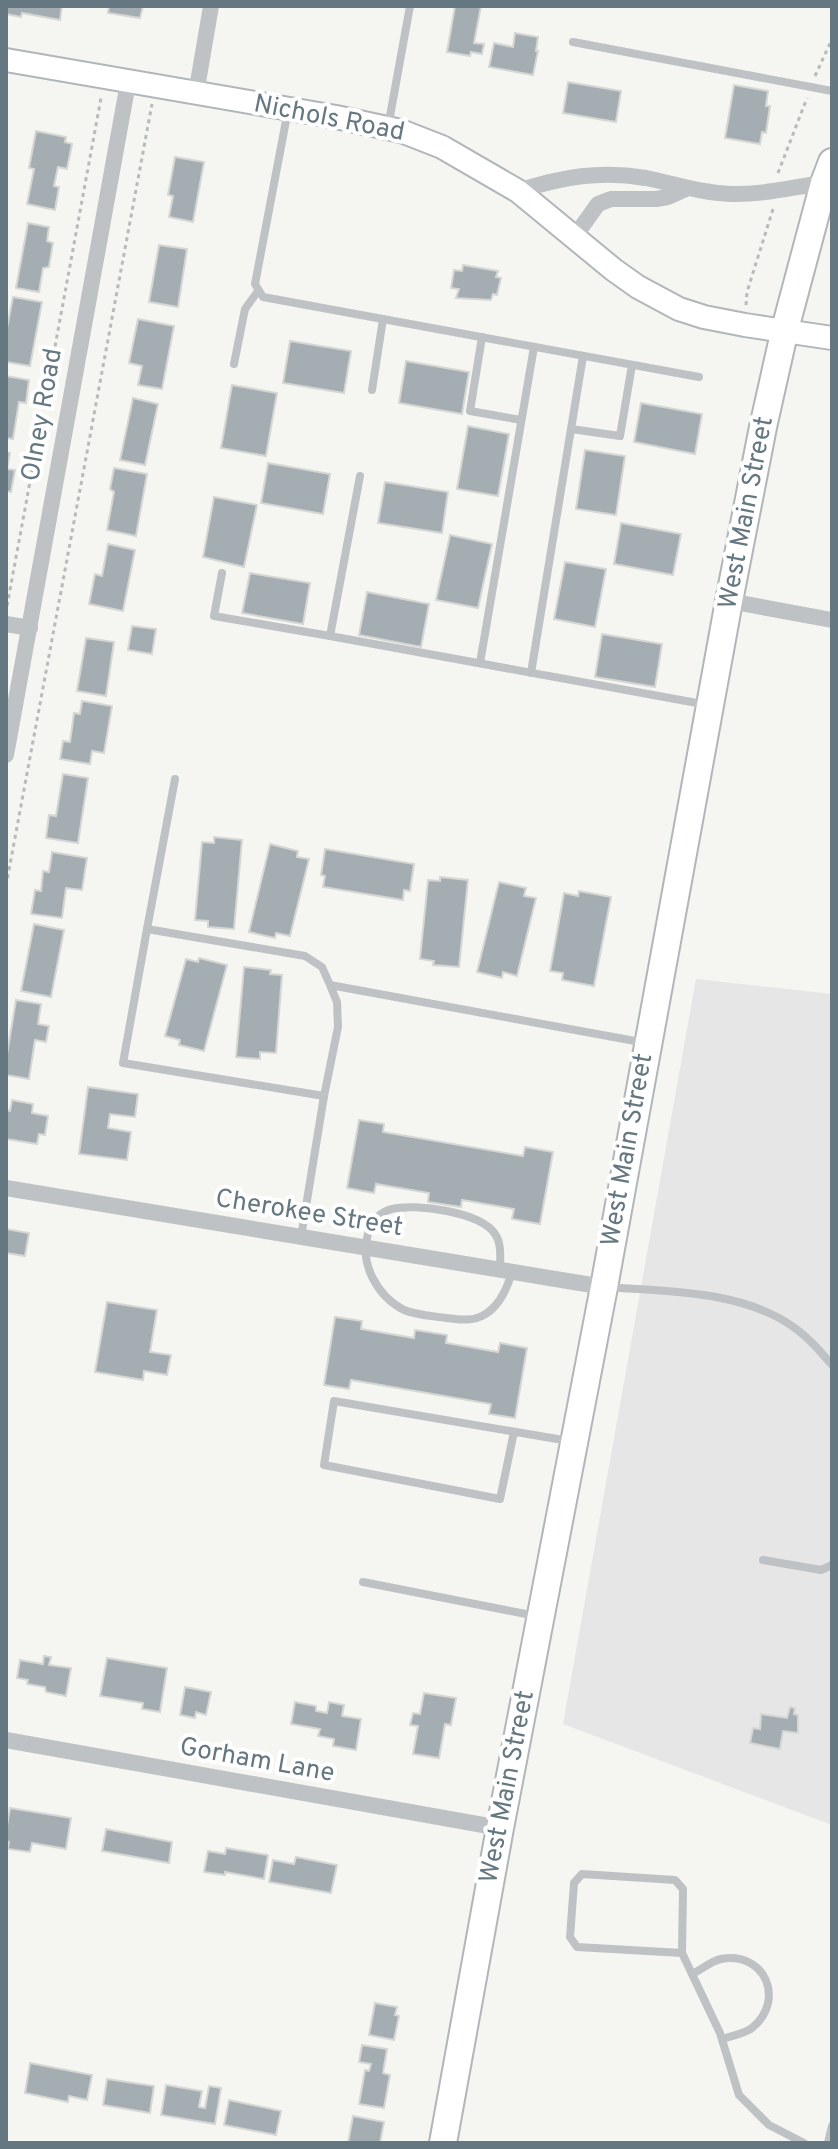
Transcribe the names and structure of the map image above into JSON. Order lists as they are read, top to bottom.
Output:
{
  "streets": {
    "main road": ["West Main Street"],
    "street": [
      "Nichols Road",
      "Olney Road",
      "Cherokee Street",
      "Gorham Lane"
    ]
  },
  "crossings": [
    ["Nichols Road", "Olney Road"],
    ["Nichols Road", "West Main Street"],
    ["West Main Street", "Cherokee Street"],
    ["West Main Street", "Gorham Lane"]
  ]
}
